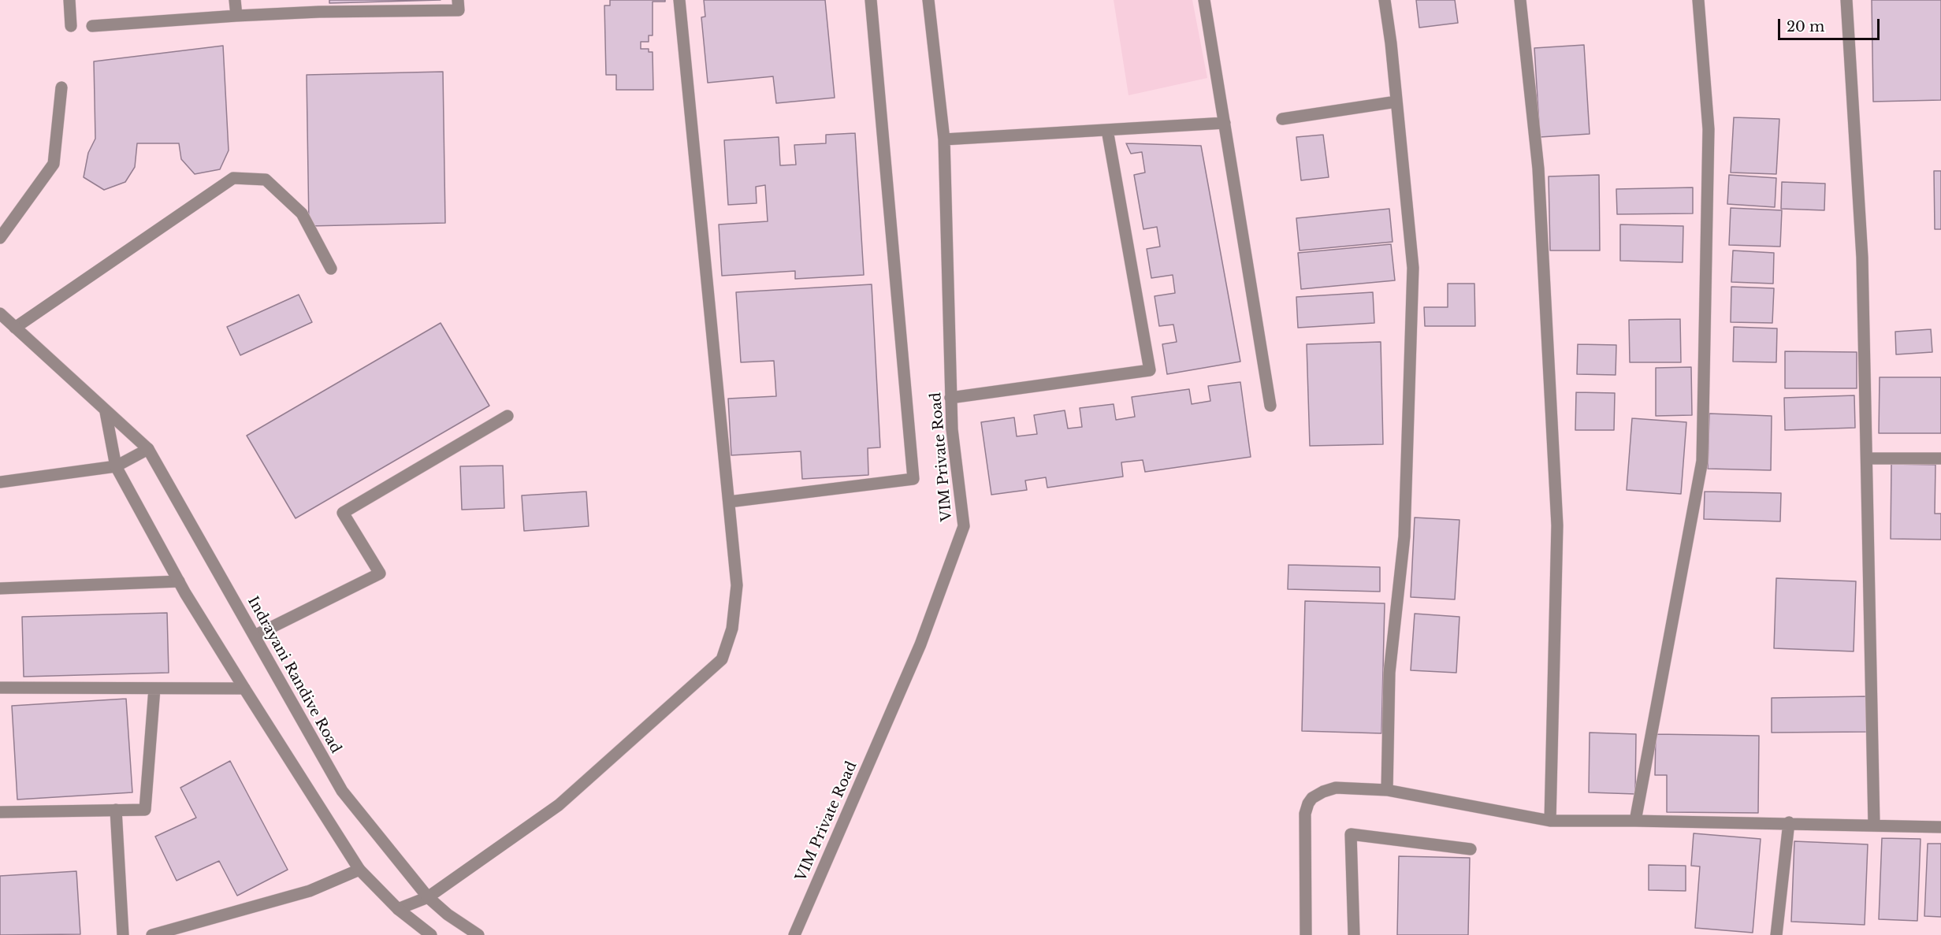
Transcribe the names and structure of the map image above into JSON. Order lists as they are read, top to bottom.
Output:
{
  "streets": {
    "street": ["VIM Private Road", "Indrayani Randive Road"]
  },
  "scale_bar": "20 m"
}
